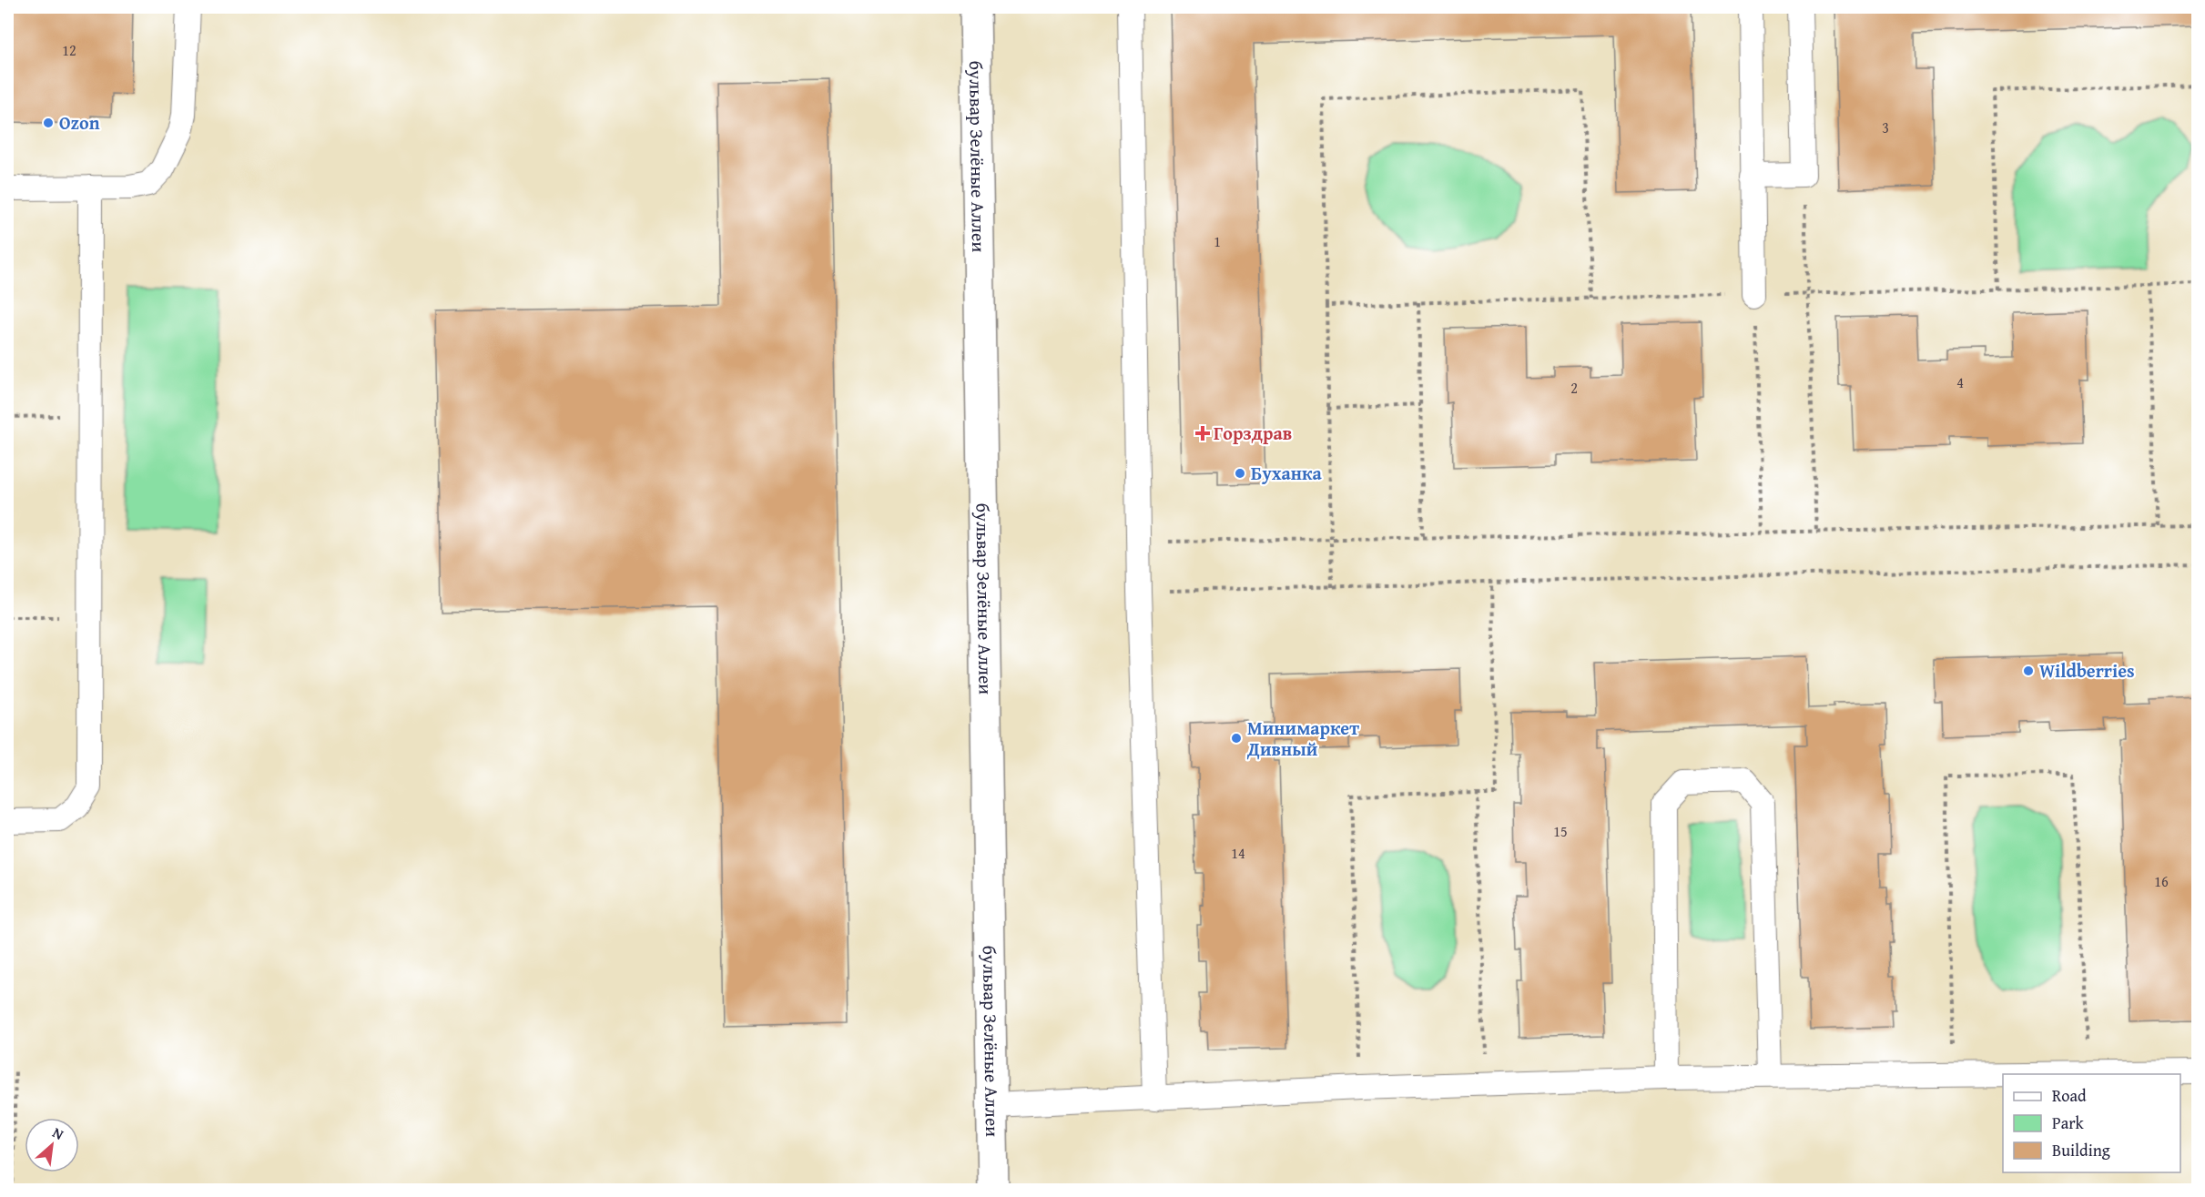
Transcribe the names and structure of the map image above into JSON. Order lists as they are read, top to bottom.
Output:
{
  "streets": {
    "street": ["бульвар Зелёные Аллеи"]
  },
  "places": {
    "other": [
      "Ozon",
      "Буханка",
      "Wildberries",
      "Минимаркет Дивный"
    ],
    "health": ["Горздрав"]
  },
  "house_numbers": [
    "12",
    "3",
    "1",
    "4",
    "2",
    "15",
    "14",
    "16"
  ],
  "legend": ["Road", "Park", "Building"],
  "north": "top right"
}
